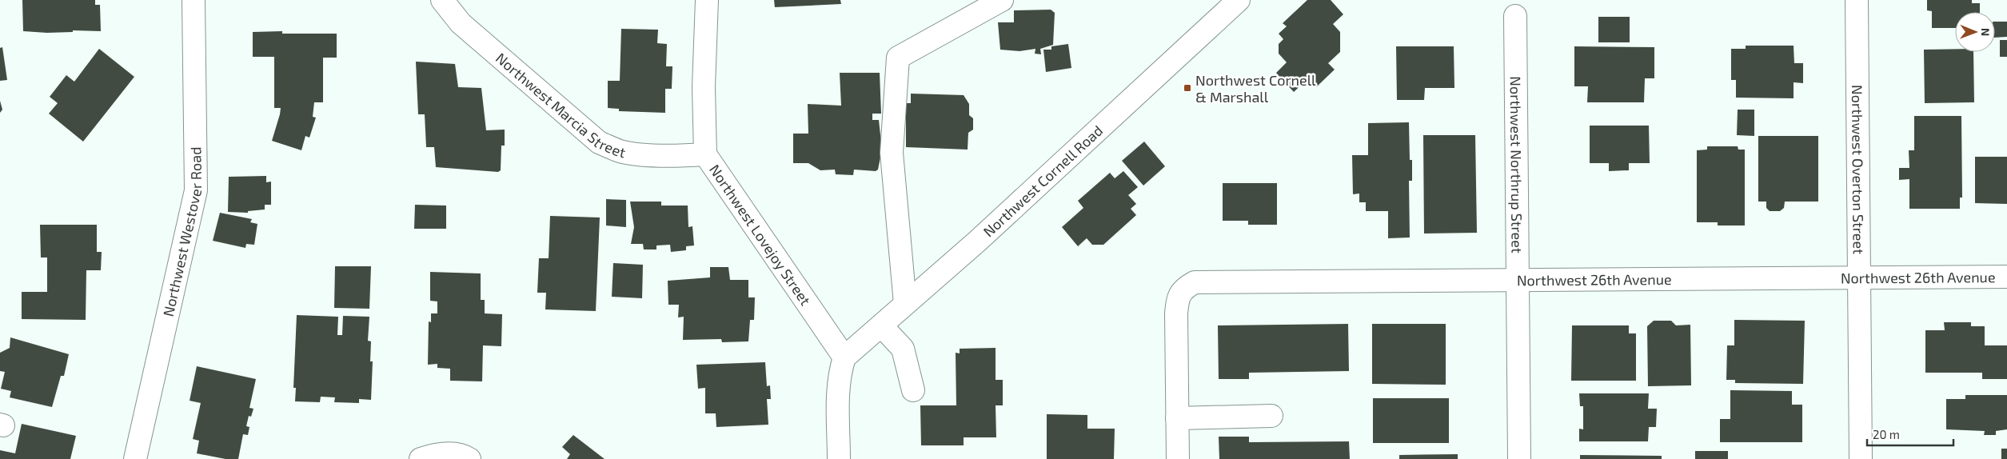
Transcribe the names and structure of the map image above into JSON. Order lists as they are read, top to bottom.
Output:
{
  "streets": {
    "street": [
      "Northwest Marcia Street",
      "Northwest Northrup Street",
      "Northwest Overton Street",
      "Northwest Cornell Road",
      "Northwest Westover Road",
      "Northwest Lovejoy Street",
      "Northwest 26th Avenue"
    ]
  },
  "crossings": [
    ["Northwest Marcia Street", "Northwest Lovejoy Street"],
    ["Northwest Northrup Street", "Northwest 26th Avenue"],
    ["Northwest Overton Street", "Northwest 26th Avenue"],
    ["Northwest Cornell Road", "Northwest Lovejoy Street"]
  ],
  "places": {
    "transit": ["Northwest Cornell & Marshall"]
  },
  "scale_bar": "20 m",
  "north": "right"
}
